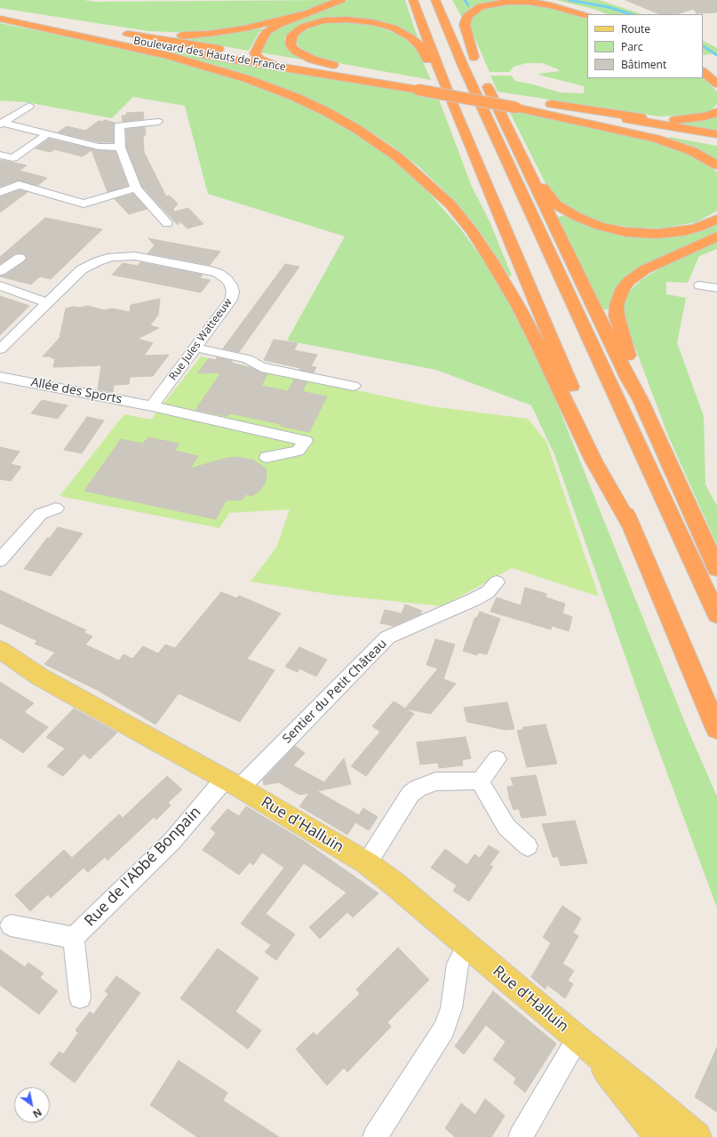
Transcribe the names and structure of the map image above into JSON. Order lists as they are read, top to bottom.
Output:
{
  "streets": {
    "highway": ["Boulevard des Hauts de France"],
    "main road": ["Rue d'Halluin"],
    "street": [
      "Rue Jules Watteeuw",
      "Allée des Sports",
      "Sentier du Petit Château",
      "Rue de l'Abbé Bonpain"
    ]
  },
  "crossings": [
    ["Rue Jules Watteeuw", "Allée des Sports"],
    ["Sentier du Petit Château", "Rue d'Halluin"],
    ["Sentier du Petit Château", "Rue de l'Abbé Bonpain"],
    ["Rue d'Halluin", "Rue de l'Abbé Bonpain"]
  ],
  "legend": ["Route", "Parc", "Bâtiment"],
  "north": "bottom right"
}
